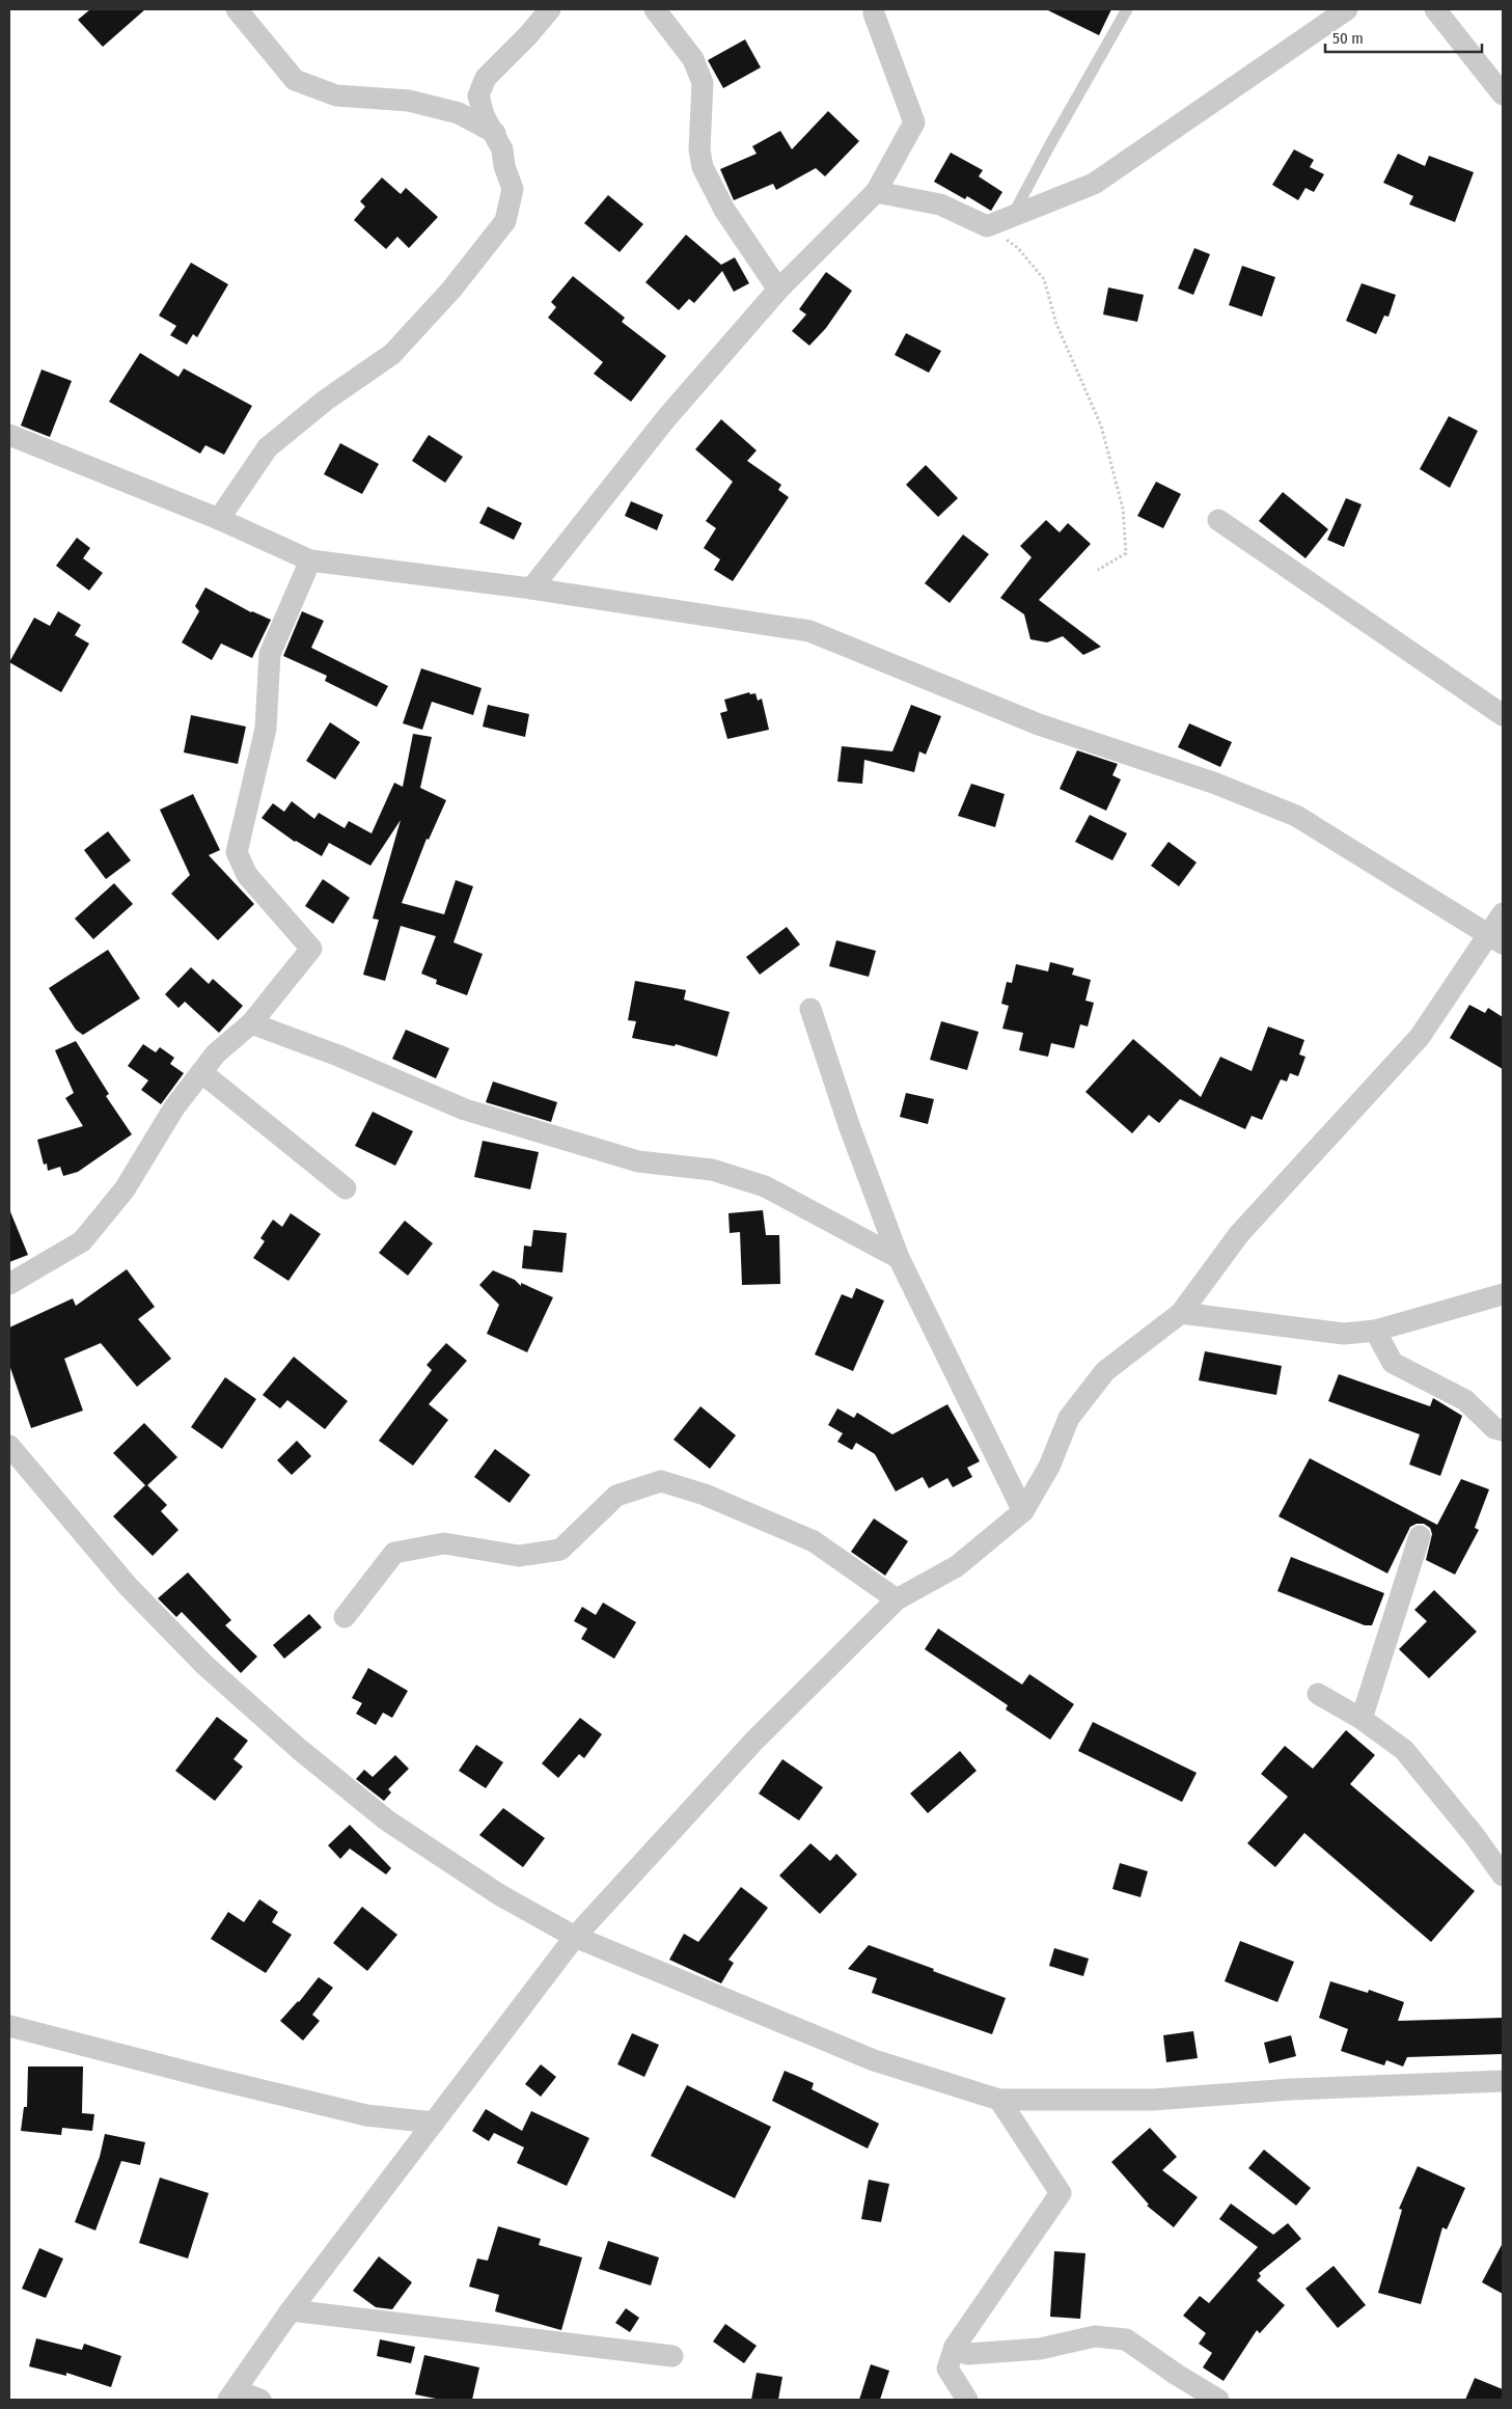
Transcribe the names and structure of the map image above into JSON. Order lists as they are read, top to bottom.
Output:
{
  "scale_bar": "50 m"
}
